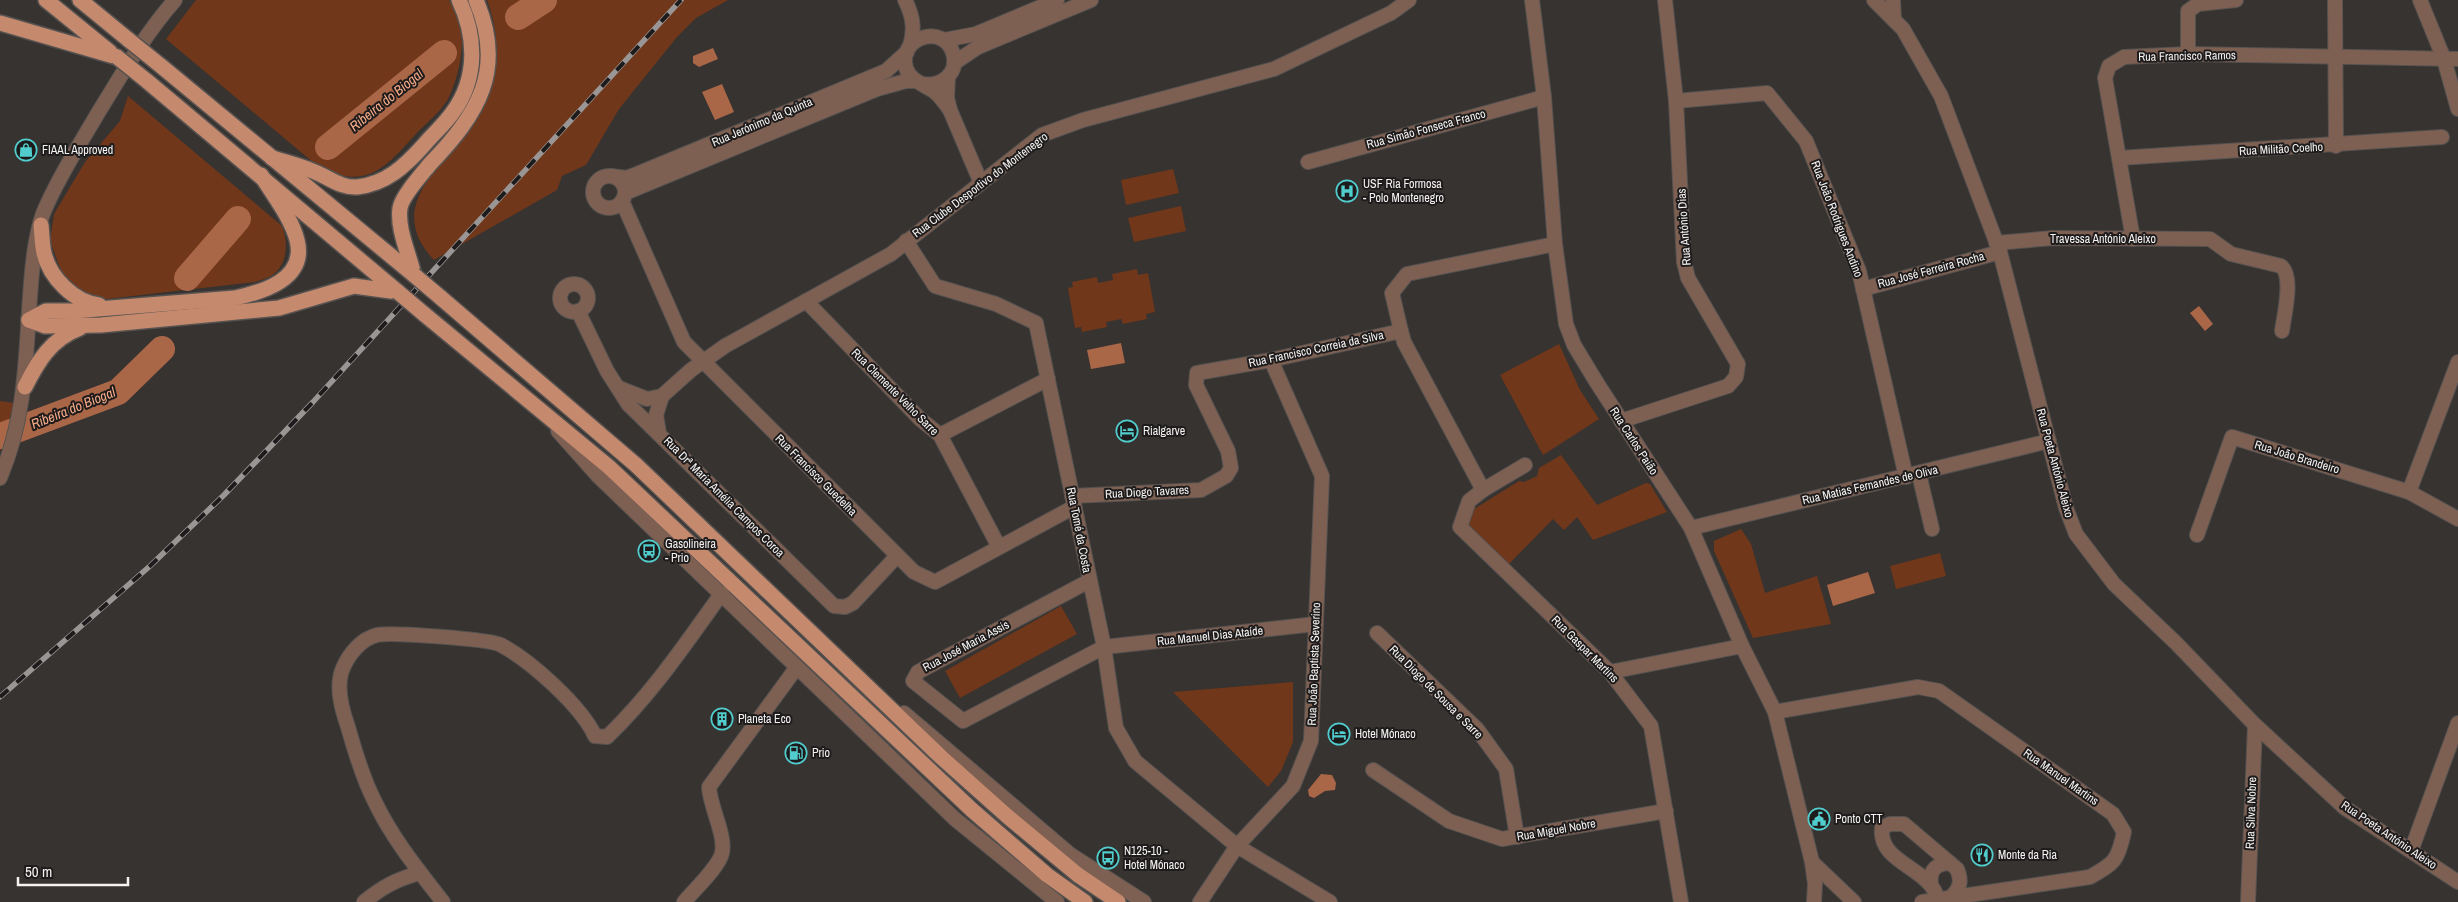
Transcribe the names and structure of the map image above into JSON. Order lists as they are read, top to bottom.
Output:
{
  "streets": {
    "street": [
      "Rua Francisco Ramos",
      "Rua Jerónimo da Quinta",
      "Rua Simão Fonseca Franco",
      "Rua Militão Coelho",
      "Rua Clube Desportivo do Montenegro",
      "Rua João Rodrigues Andino",
      "Rua António Dias",
      "Travessa António Aleixo",
      "Rua José Ferreira Rocha",
      "Rua Francisco Correia da Silva",
      "Rua Clemente Velho Sarre",
      "Rua Carlos Paião",
      "Rua João Brandeiro",
      "Rua Poeta António Aleixo",
      "Rua Francisco Guedelha",
      "Rua Matias Fernandes de Oliva",
      "Rua Diogo Tavares",
      "Rua Drª Maria Amélia Campos Coroa",
      "Rua Tomé da Costa",
      "Rua Manuel Dias Ataíde",
      "Rua José Maria Assis",
      "Rua Gaspar Martins",
      "Rua João Baptista Severino",
      "Rua Diogo de Sousa e Sarre",
      "Rua Manuel Martins",
      "Rua Silva Nobre",
      "Rua Miguel Nobre"
    ]
  },
  "crossings": [
    ["Rua Francisco Ramos", "Rua Militão Coelho"],
    ["Rua Francisco Ramos", "Travessa António Aleixo"],
    ["Rua Jerónimo da Quinta", "Rua Francisco Guedelha"],
    ["Rua Simão Fonseca Franco", "Rua Carlos Paião"],
    ["Rua Clube Desportivo do Montenegro", "Rua Clemente Velho Sarre"],
    ["Rua Clube Desportivo do Montenegro", "Rua Francisco Guedelha"],
    ["Rua Clube Desportivo do Montenegro", "Rua Tomé da Costa"],
    ["Rua João Rodrigues Andino", "Rua António Dias"],
    ["Rua João Rodrigues Andino", "Rua José Ferreira Rocha"],
    ["Rua João Rodrigues Andino", "Rua Matias Fernandes de Oliva"],
    ["Rua António Dias", "Rua Carlos Paião"],
    ["Travessa António Aleixo", "Rua José Ferreira Rocha"],
    ["Travessa António Aleixo", "Rua Poeta António Aleixo"],
    ["Rua José Ferreira Rocha", "Rua Poeta António Aleixo"],
    ["Rua Francisco Correia da Silva", "Rua Carlos Paião"],
    ["Rua Francisco Correia da Silva", "Rua Diogo Tavares"],
    ["Rua Francisco Correia da Silva", "Rua João Baptista Severino"],
    ["Rua Clemente Velho Sarre", "Rua Francisco Guedelha"],
    ["Rua Carlos Paião", "Rua Matias Fernandes de Oliva"],
    ["Rua Carlos Paião", "Rua Manuel Martins"],
    ["Rua Poeta António Aleixo", "Rua Matias Fernandes de Oliva"],
    ["Rua Poeta António Aleixo", "Rua Silva Nobre"],
    ["Rua Francisco Guedelha", "Rua Diogo Tavares"],
    ["Rua Francisco Guedelha", "Rua Drª Maria Amélia Campos Coroa"],
    ["Rua Francisco Guedelha", "Rua Tomé da Costa"],
    ["Rua Diogo Tavares", "Rua Tomé da Costa"],
    ["Rua Tomé da Costa", "Rua Manuel Dias Ataíde"],
    ["Rua Tomé da Costa", "Rua José Maria Assis"],
    ["Rua Tomé da Costa", "Rua João Baptista Severino"],
    ["Rua Manuel Dias Ataíde", "Rua José Maria Assis"],
    ["Rua Manuel Dias Ataíde", "Rua João Baptista Severino"],
    ["Rua Gaspar Martins", "Rua Miguel Nobre"],
    ["Rua Diogo de Sousa e Sarre", "Rua Miguel Nobre"]
  ],
  "water": ["Ribeira do Biogal"],
  "places": {
    "shop": ["FIAAL Approved"],
    "hospital": ["USF Ria Formosa - Polo Montenegro"],
    "hotel": ["Rialgarve", "Hotel Mónaco"],
    "bus stop": ["Gasolineira - Prio", "N125-10 - Hotel Mónaco"],
    "building": ["Planeta Eco"],
    "fuel station": ["Prio"],
    "public building": ["Ponto CTT"],
    "restaurant": ["Monte da Ria"]
  },
  "scale_bar": "50 m"
}
